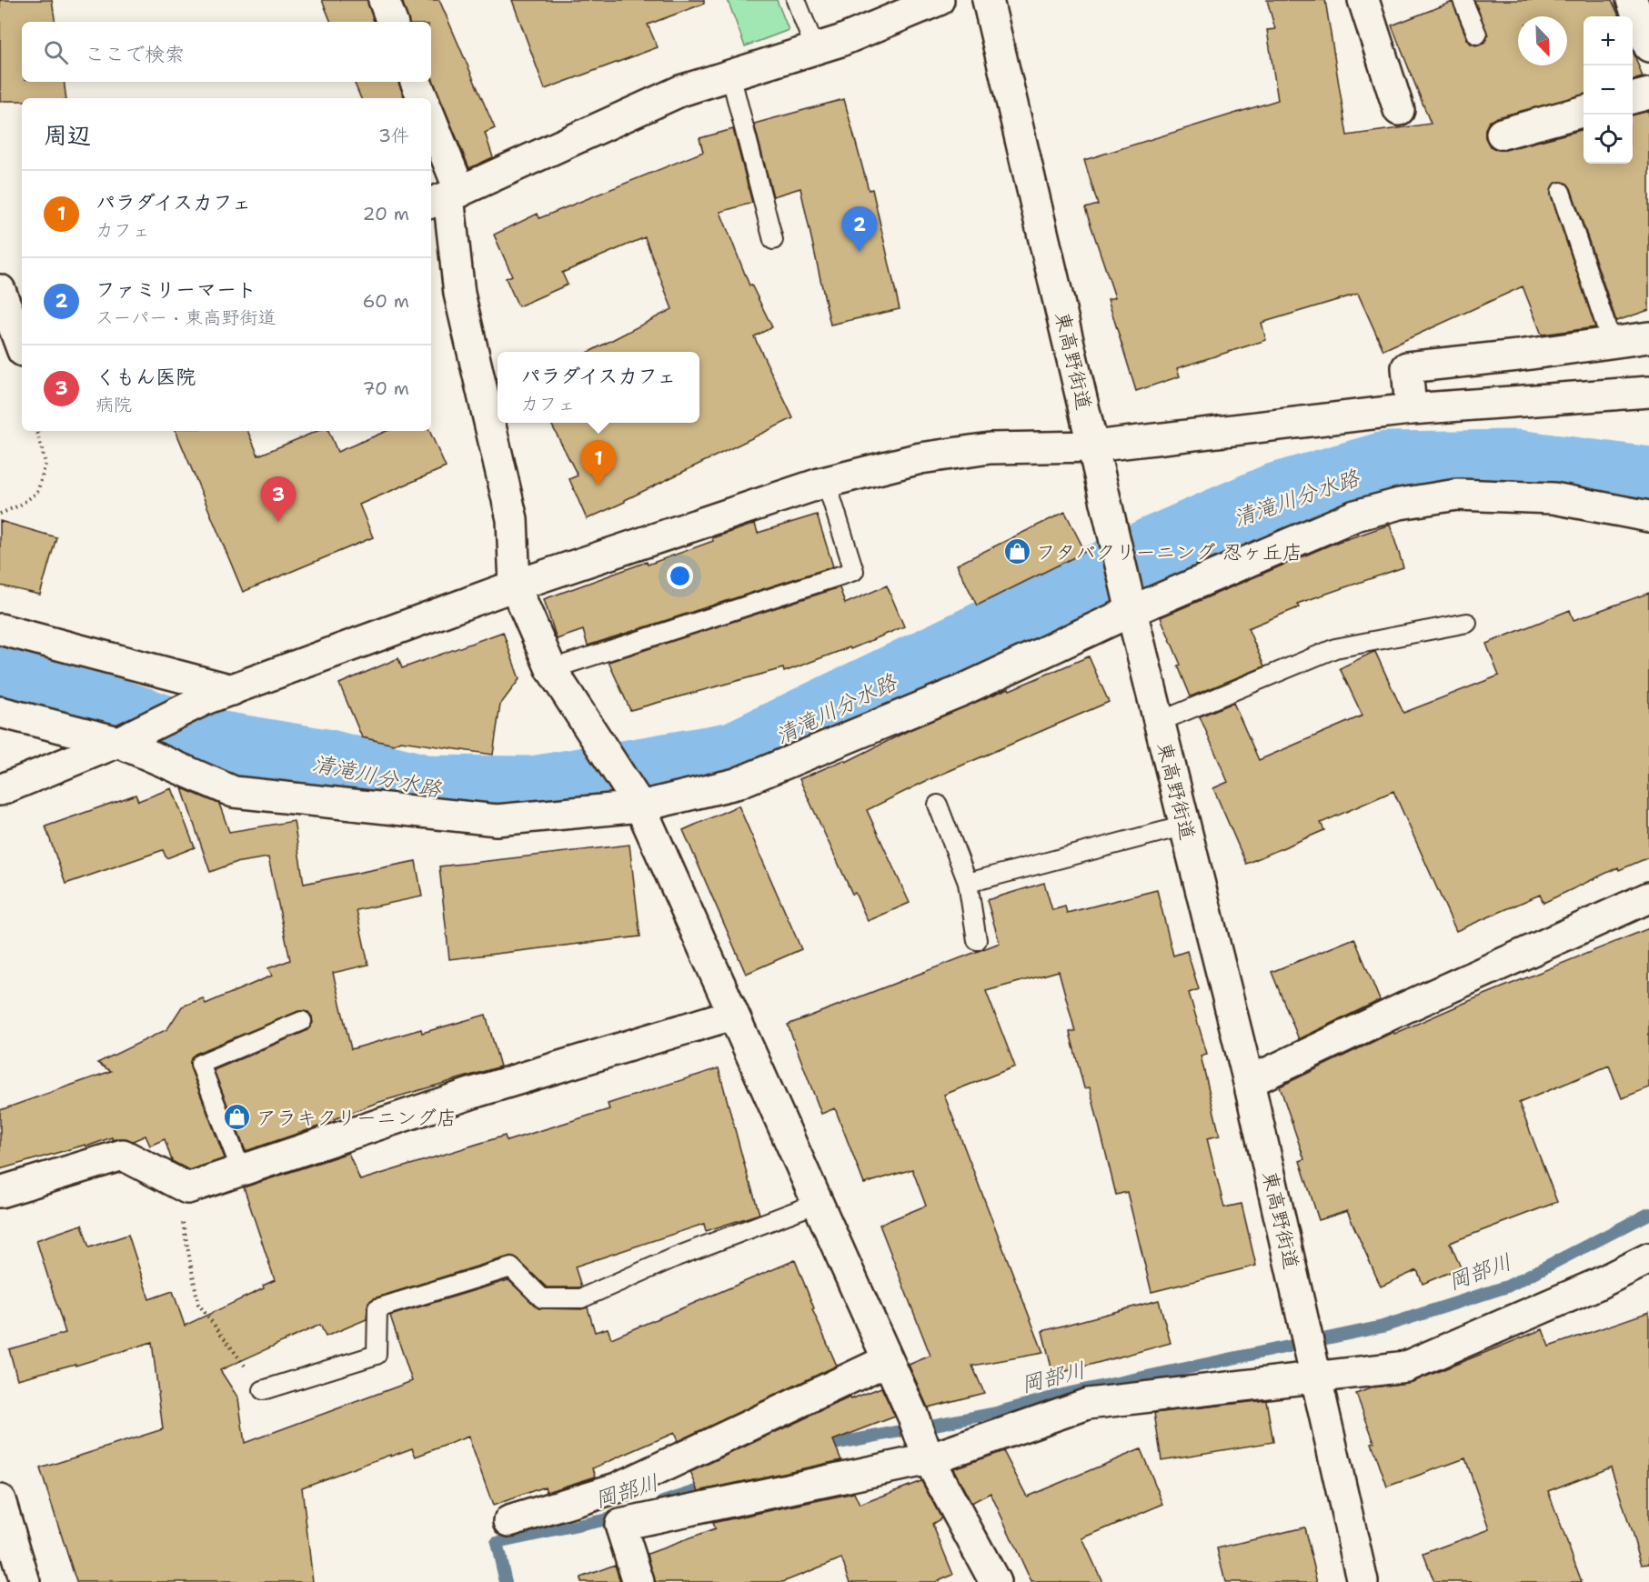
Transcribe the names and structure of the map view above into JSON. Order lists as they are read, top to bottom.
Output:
{
  "streets": {
    "street": ["東高野街道"]
  },
  "water": ["清滝川分水路", "岡部川"],
  "places": {
    "shop": ["フタバクリーニング 忍ヶ丘店", "アラキクリーニング店"]
  },
  "north": "bottom right",
  "page": {
    "map_buttons": ["+", "−"],
    "search": "ここで検索",
    "heading": ["周辺", "3件"],
    "list": [
      {
        "mark": "1",
        "name": "パラダイスカフェ",
        "note": "カフェ",
        "value": "20 m"
      },
      {
        "mark": "2",
        "name": "ファミリーマート",
        "note": "スーパー · 東高野街道",
        "value": "60 m"
      },
      {
        "mark": "3",
        "name": "くもん医院",
        "note": "病院",
        "value": "70 m"
      }
    ],
    "pins": ["2", "1", "3"],
    "popup": ["パラダイスカフェ", "カフェ"]
  }
}
